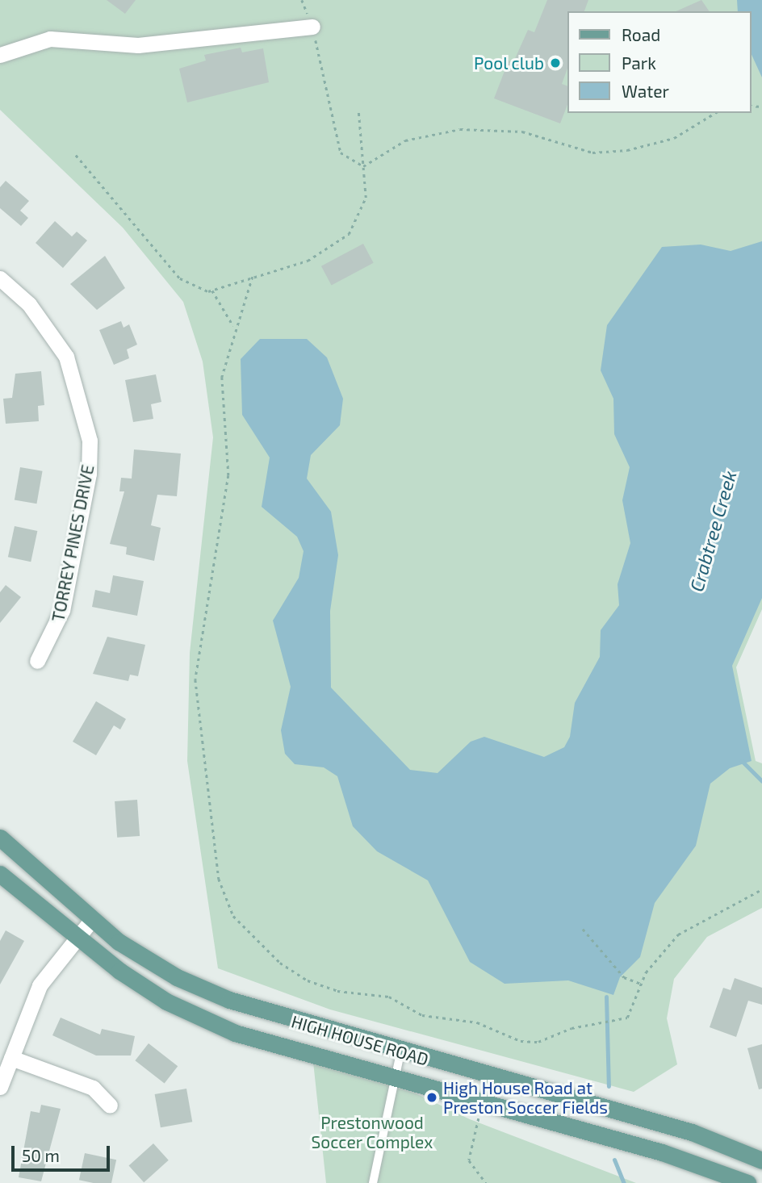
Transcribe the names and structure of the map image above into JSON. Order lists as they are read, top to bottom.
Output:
{
  "streets": {
    "main road": ["HIGH HOUSE ROAD"],
    "street": ["TORREY PINES DRIVE"]
  },
  "water": ["Crabtree Creek"],
  "parks": ["Prestonwood Soccer Complex"],
  "places": ["Pool club", "High House Road at Preston Soccer Fields"],
  "legend": ["Road", "Park", "Water"],
  "scale_bar": "50 m"
}
